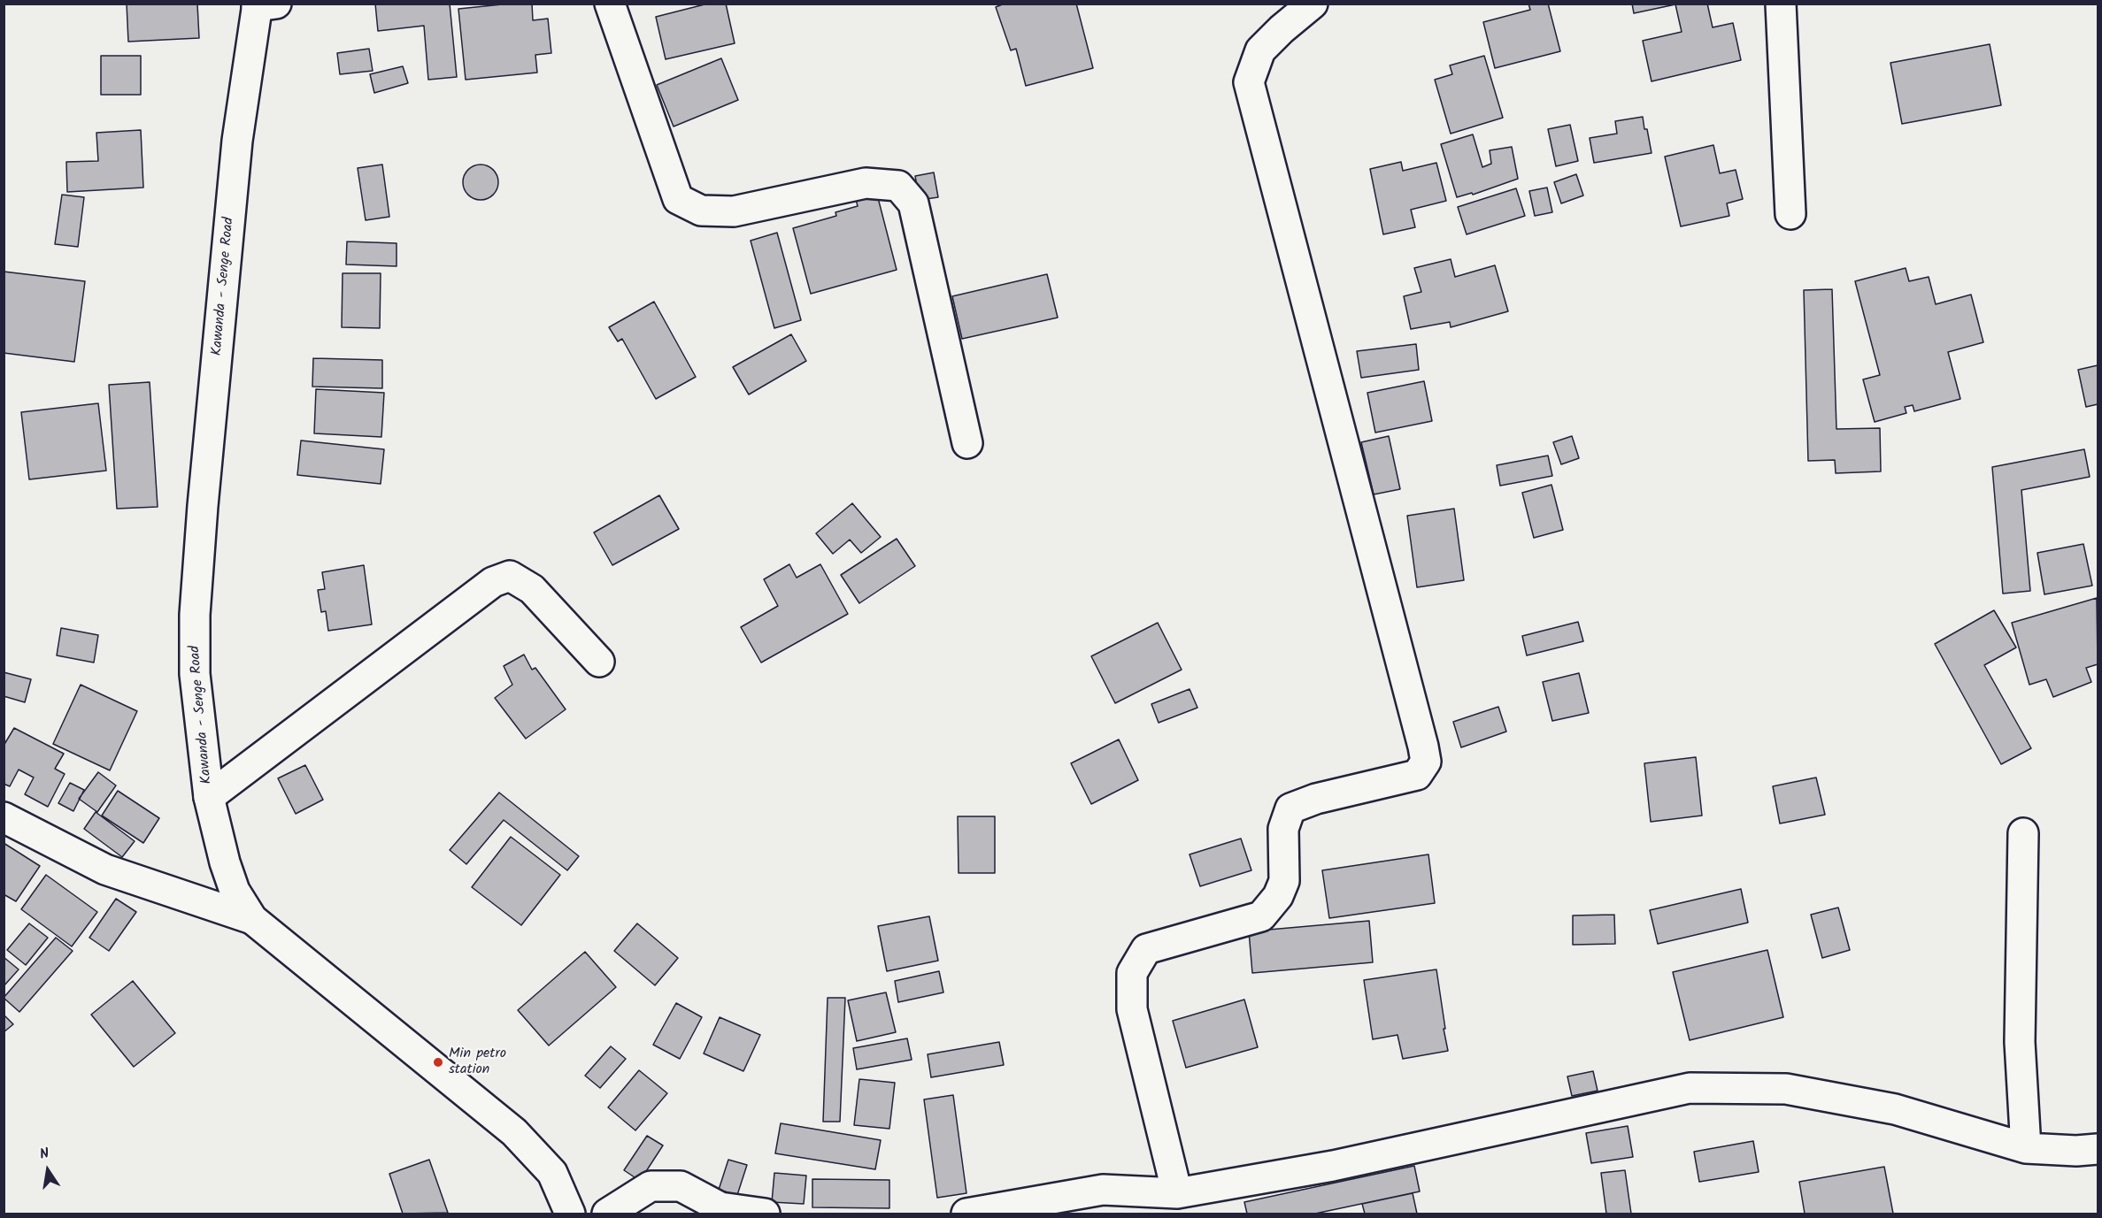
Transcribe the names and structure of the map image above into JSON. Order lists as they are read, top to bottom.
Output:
{
  "streets": {
    "street": ["Kawanda - Senge Road"]
  },
  "places": ["Min petro station"],
  "north": "top"
}
